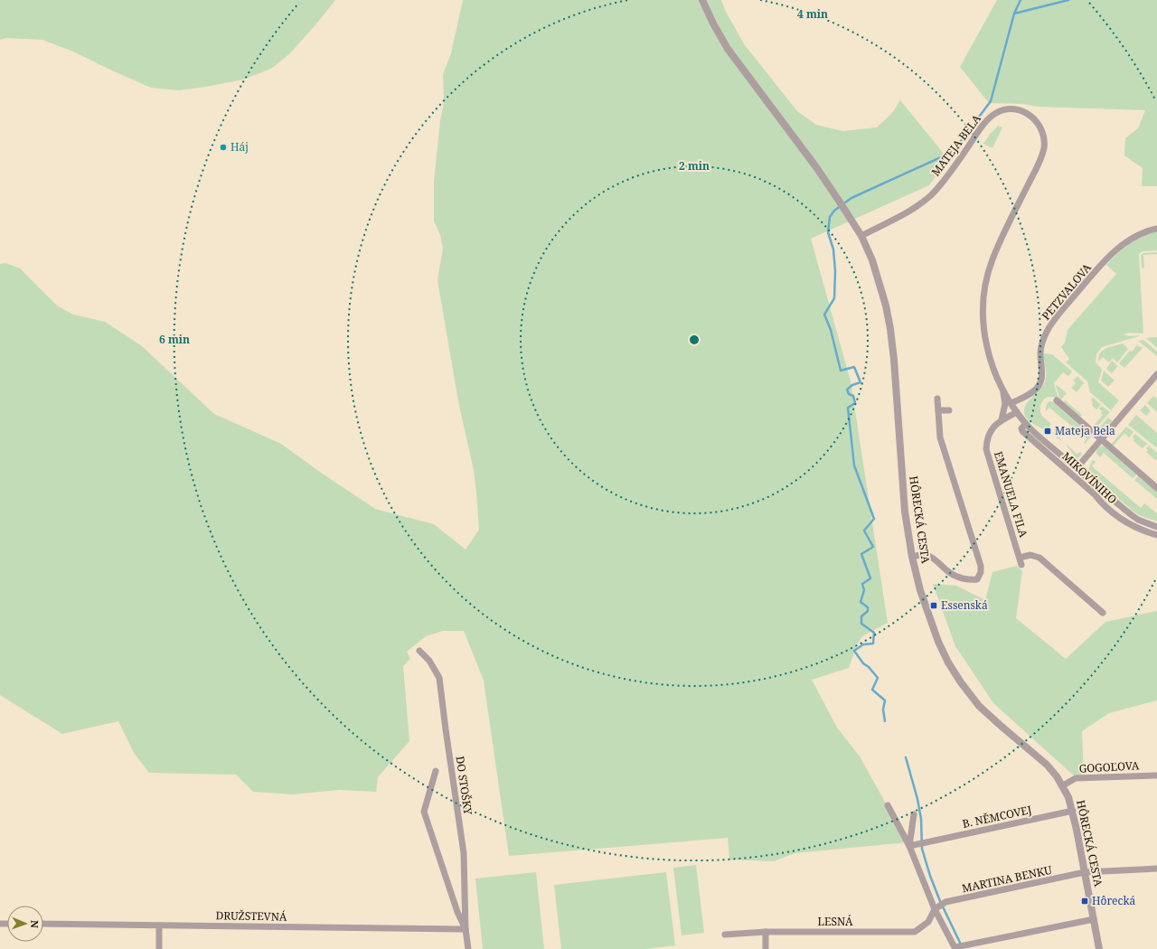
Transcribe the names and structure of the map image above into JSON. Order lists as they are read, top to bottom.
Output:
{
  "streets": {
    "street": [
      "MATEJA BELA",
      "PETZVALOVA",
      "MIKOVÍNIHO",
      "EMANUELA FILA",
      "HÔRECKÁ CESTA",
      "GOGOĽOVA",
      "DO STOŠKY",
      "B. NĚMCOVEJ",
      "MARTINA BENKU",
      "DRUŽSTEVNÁ",
      "LESNÁ"
    ]
  },
  "crossings": [
    ["MATEJA BELA", "PETZVALOVA"],
    ["MATEJA BELA", "MIKOVÍNIHO"],
    ["MATEJA BELA", "EMANUELA FILA"],
    ["MATEJA BELA", "HÔRECKÁ CESTA"],
    ["HÔRECKÁ CESTA", "GOGOĽOVA"],
    ["HÔRECKÁ CESTA", "B. NĚMCOVEJ"],
    ["HÔRECKÁ CESTA", "MARTINA BENKU"],
    ["DO STOŠKY", "DRUŽSTEVNÁ"],
    ["MARTINA BENKU", "LESNÁ"]
  ],
  "places": {
    "other": ["Háj"],
    "transit": ["Mateja Bela", "Essenská", "Hôrecká"]
  },
  "north": "right",
  "rings": ["4 min", "2 min", "6 min"]
}
